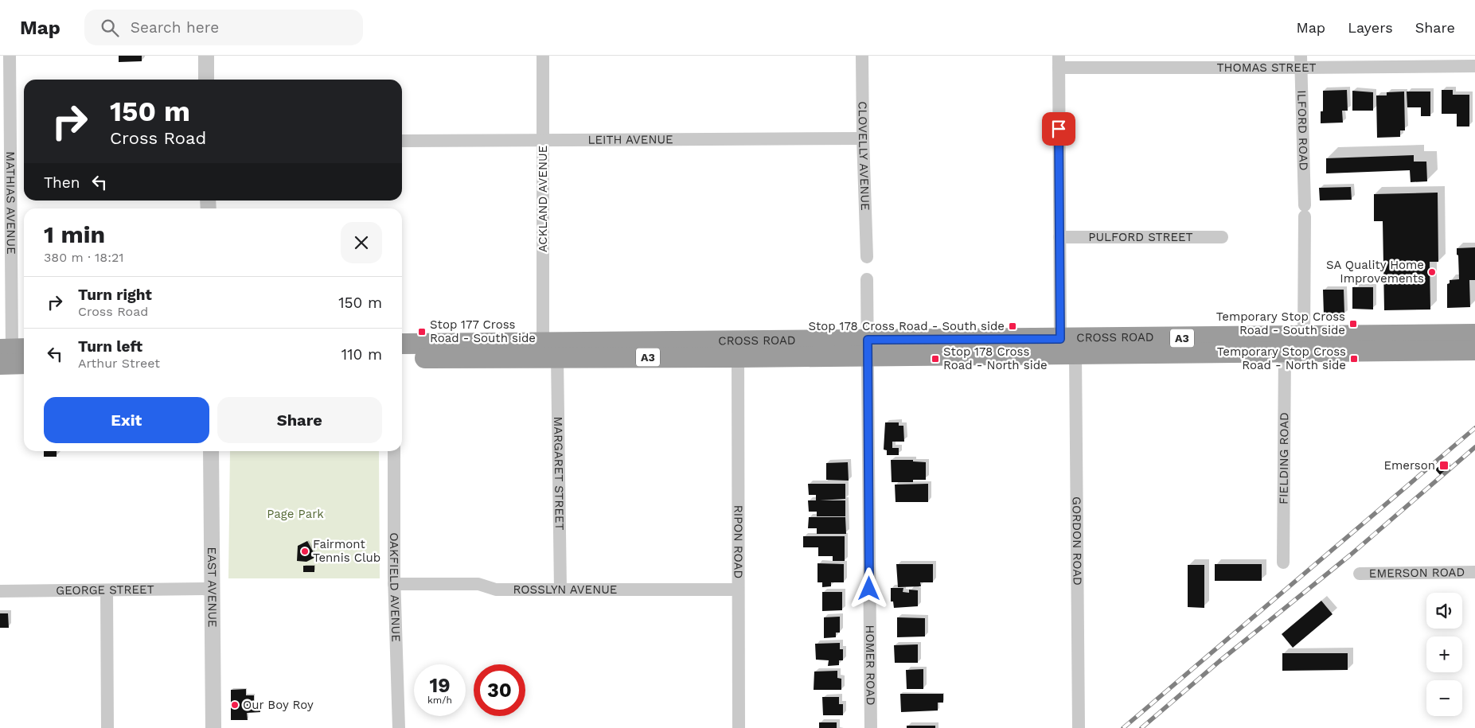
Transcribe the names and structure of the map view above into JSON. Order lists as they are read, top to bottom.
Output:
{
  "streets": {
    "highway": ["CROSS ROAD", "A3"],
    "street": [
      "THOMAS STREET",
      "ILFORD ROAD",
      "LEITH AVENUE",
      "CLOVELLY AVENUE",
      "ACKLAND AVENUE",
      "MATHIAS AVENUE",
      "PULFORD STREET",
      "FIELDING ROAD",
      "MARGARET STREET",
      "GORDON ROAD",
      "RIPON ROAD",
      "EMERSON ROAD",
      "EAST AVENUE",
      "OAKFIELD AVENUE",
      "ROSSLYN AVENUE",
      "GEORGE STREET",
      "HOMER ROAD"
    ]
  },
  "crossings": [
    ["THOMAS STREET", "ILFORD ROAD"],
    ["ILFORD ROAD", "CROSS ROAD"],
    ["LEITH AVENUE", "CLOVELLY AVENUE"],
    ["LEITH AVENUE", "ACKLAND AVENUE"],
    ["ACKLAND AVENUE", "CROSS ROAD"],
    ["CROSS ROAD", "FIELDING ROAD"],
    ["CROSS ROAD", "MARGARET STREET"],
    ["CROSS ROAD", "GORDON ROAD"],
    ["CROSS ROAD", "RIPON ROAD"],
    ["CROSS ROAD", "HOMER ROAD"],
    ["MARGARET STREET", "ROSSLYN AVENUE"],
    ["RIPON ROAD", "ROSSLYN AVENUE"],
    ["EAST AVENUE", "GEORGE STREET"],
    ["OAKFIELD AVENUE", "ROSSLYN AVENUE"]
  ],
  "parks": ["Page Park"],
  "places": {
    "other": ["SA Quality Home Improvements", "Fairmont Tennis Club", "Our Boy Roy"],
    "transit": [
      "Temporary Stop Cross Road - South side",
      "Stop 178 Cross Road - South side",
      "Stop 177 Cross Road - South side",
      "Stop 178 Cross Road - North side",
      "Temporary Stop Cross Road - North side",
      "Emerson"
    ]
  },
  "page": {
    "header": "Map",
    "search": "Search here",
    "nav": ["Map", "Layers", "Share"],
    "turn": ["150 m", "Cross Road"],
    "then": "Then",
    "heading": ["1 min", "380 m · 18:21"],
    "list": [
      {
        "name": "Turn right",
        "note": "Cross Road",
        "value": "150 m"
      },
      {
        "name": "Turn left",
        "note": "Arthur Street",
        "value": "110 m"
      }
    ],
    "buttons": ["Exit", "Share"],
    "map_buttons": ["+", "−"],
    "speed": "19 km/h",
    "limit": "30"
  }
}
